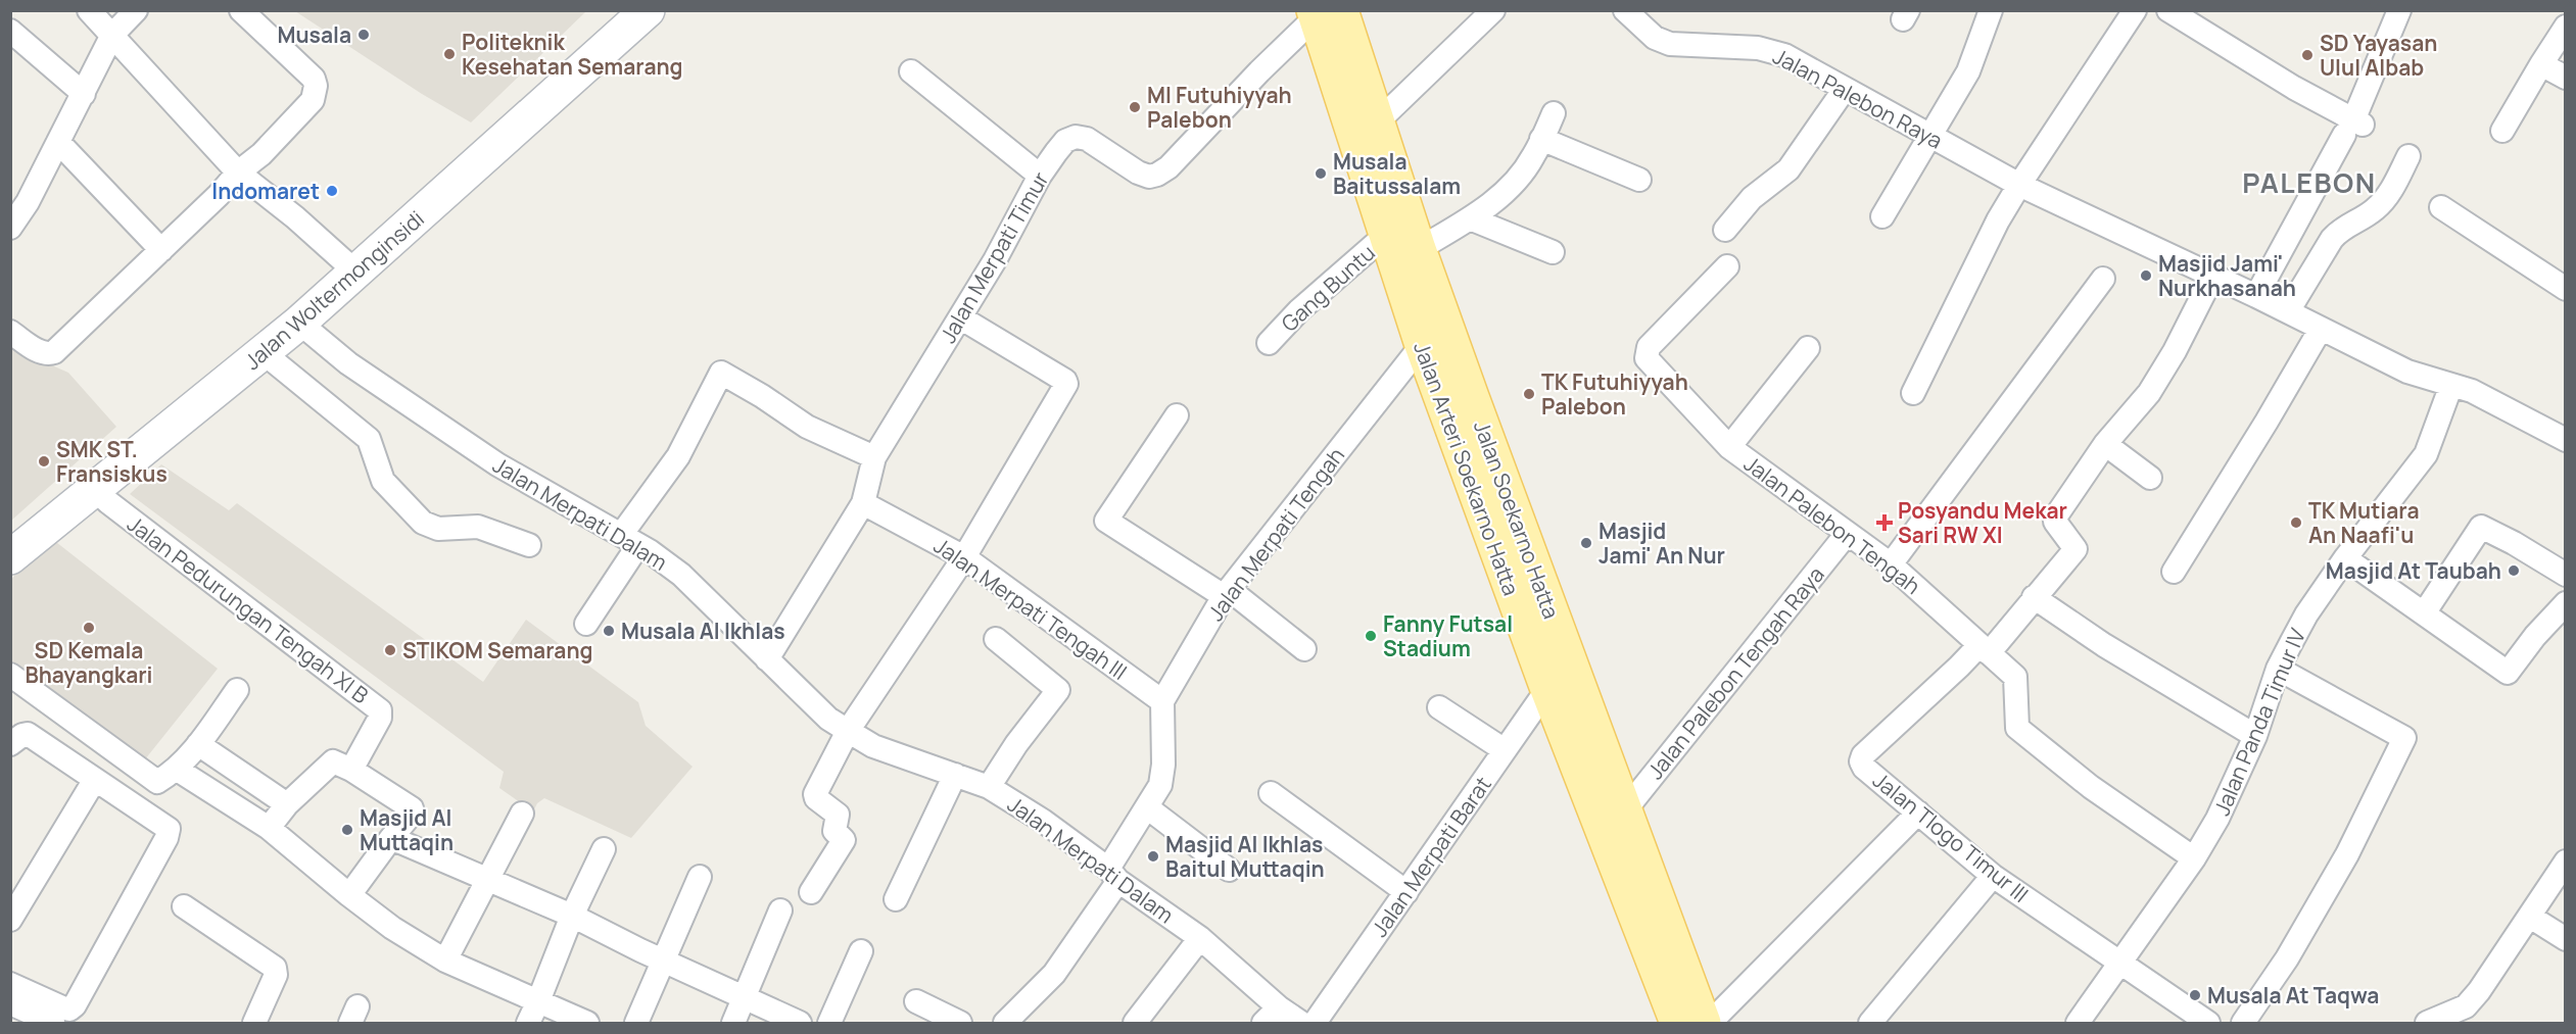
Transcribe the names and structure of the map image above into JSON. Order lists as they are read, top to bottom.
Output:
{
  "streets": {
    "main road": ["Jalan Woltermonginsidi", "Jalan Arteri Soekarno Hatta", "Jalan Soekarno Hatta"],
    "street": [
      "Jalan Palebon Raya",
      "Jalan Merpati Timur",
      "Gang Buntu",
      "Jalan Merpati Dalam",
      "Jalan Palebon Tengah",
      "Jalan Merpati Tengah",
      "Jalan Merpati Tengah III",
      "Jalan Pedurungan Tengah XI B",
      "Jalan Palebon Tengah Raya",
      "Jalan Panda Timur IV",
      "Jalan Tlogo Timur III",
      "Jalan Merpati Barat"
    ]
  },
  "crossings": [
    ["Jalan Palebon Raya", "Jalan Panda Timur IV"],
    ["Jalan Merpati Timur", "Jalan Arteri Soekarno Hatta"],
    ["Jalan Merpati Timur", "Jalan Merpati Dalam"],
    ["Jalan Merpati Timur", "Jalan Soekarno Hatta"],
    ["Jalan Merpati Timur", "Jalan Merpati Tengah III"],
    ["Gang Buntu", "Jalan Arteri Soekarno Hatta"],
    ["Jalan Woltermonginsidi", "Jalan Merpati Dalam"],
    ["Jalan Woltermonginsidi", "Jalan Pedurungan Tengah XI B"],
    ["Jalan Arteri Soekarno Hatta", "Jalan Soekarno Hatta"],
    ["Jalan Arteri Soekarno Hatta", "Jalan Merpati Tengah"],
    ["Jalan Arteri Soekarno Hatta", "Jalan Merpati Barat"],
    ["Jalan Soekarno Hatta", "Jalan Palebon Tengah Raya"],
    ["Jalan Palebon Tengah", "Jalan Palebon Tengah Raya"],
    ["Jalan Palebon Tengah", "Jalan Panda Timur IV"],
    ["Jalan Palebon Tengah", "Jalan Tlogo Timur III"],
    ["Jalan Merpati Tengah", "Jalan Merpati Tengah III"],
    ["Jalan Panda Timur IV", "Jalan Tlogo Timur III"]
  ],
  "districts": ["PALEBON"],
  "places": {
    "other": [
      "Musala",
      "Politeknik Kesehatan Semarang",
      "SD Yayasan Ulul Albab",
      "MI Futuhiyyah Palebon",
      "Musala Baitussalam",
      "Indomaret",
      "Masjid Jami' Nurkhasanah",
      "TK Futuhiyyah Palebon",
      "SMK ST. Fransiskus",
      "TK Mutiara An Naafi'u",
      "Masjid Jami' An Nur",
      "Masjid At Taubah",
      "SD Kemala Bhayangkari",
      "Musala Al Ikhlas",
      "Fanny Futsal Stadium",
      "STIKOM Semarang",
      "Masjid Al Muttaqin",
      "Masjid Al Ikhlas Baitul Muttaqin",
      "Musala At Taqwa"
    ],
    "health": ["Posyandu Mekar Sari RW XI"]
  }
}
